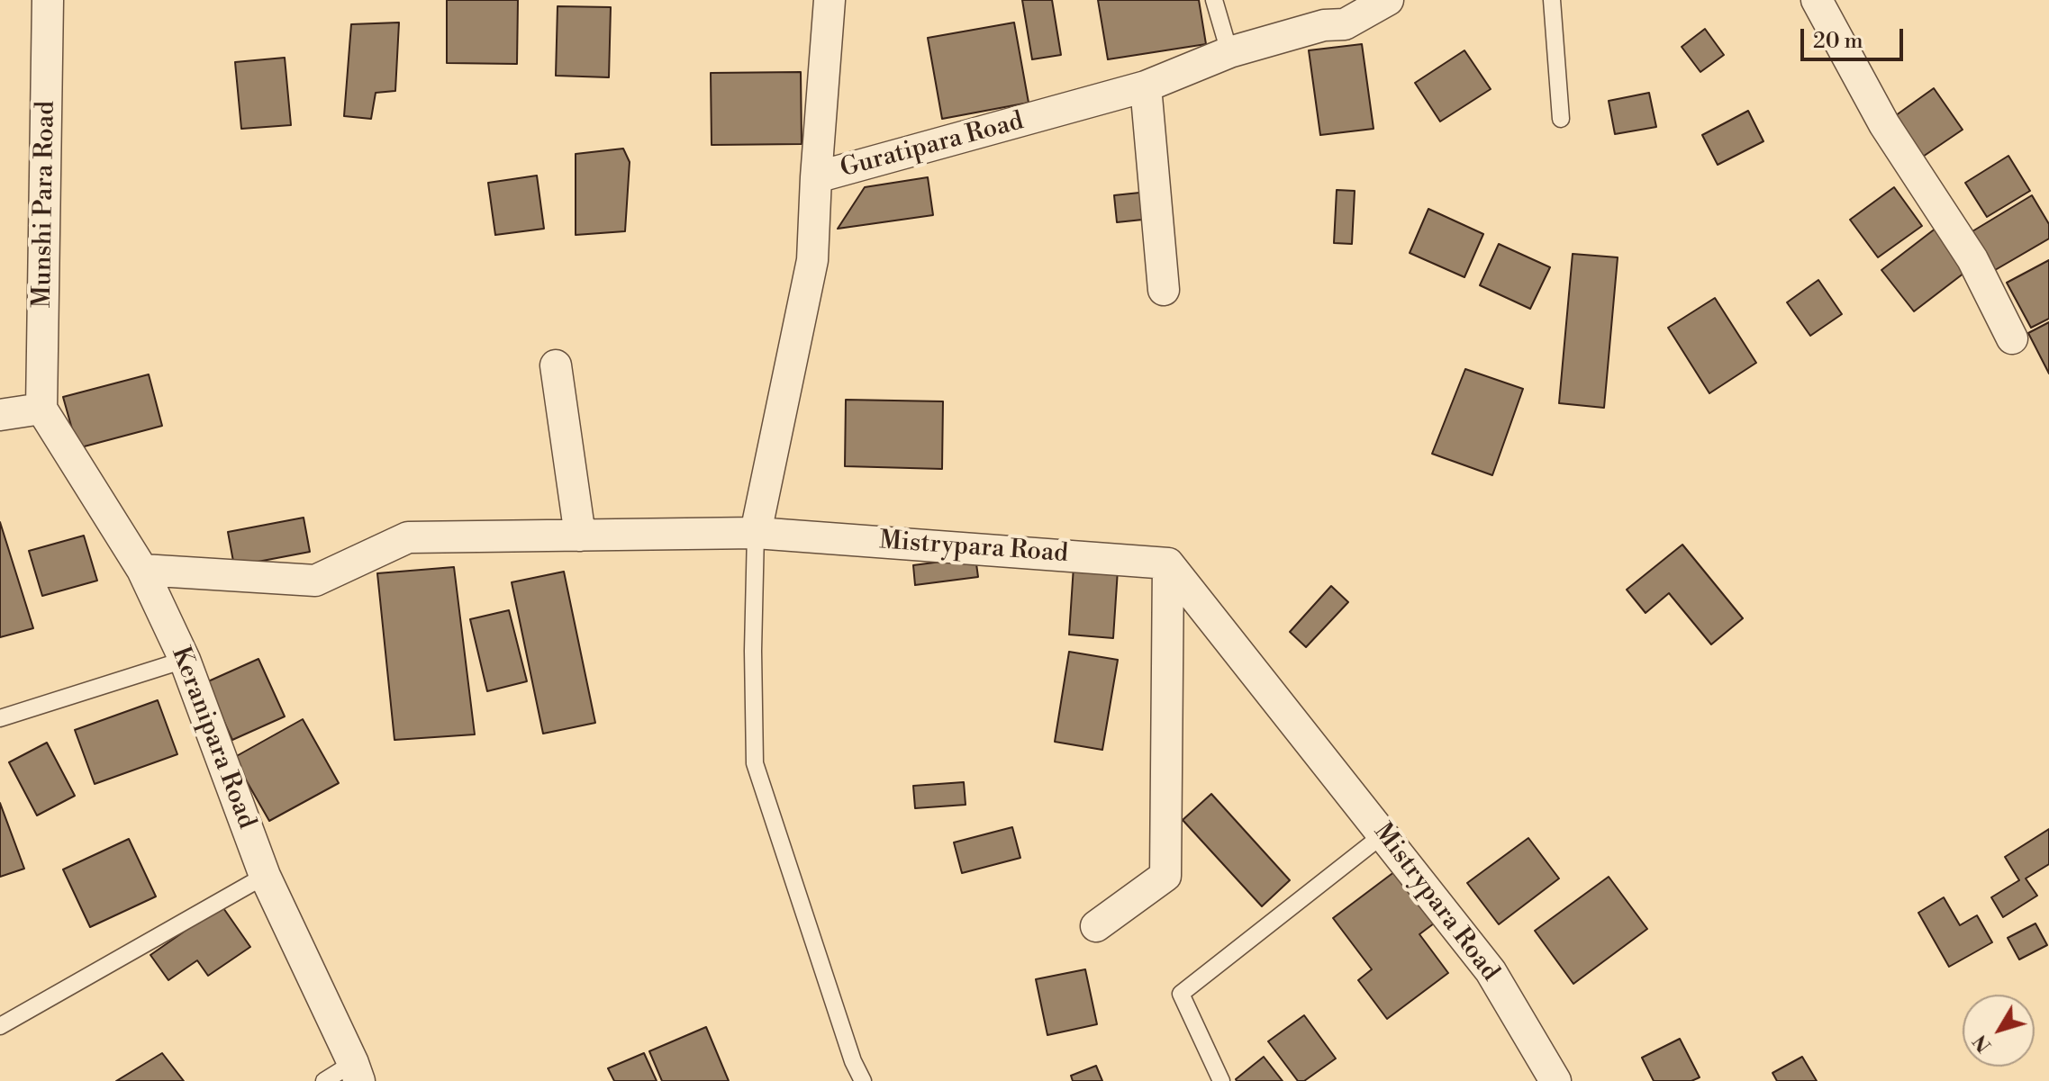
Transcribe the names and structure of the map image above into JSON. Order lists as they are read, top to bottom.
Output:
{
  "streets": {
    "street": [
      "Guratipara Road",
      "Munshi Para Road",
      "Mistrypara Road",
      "Keranipara Road"
    ]
  },
  "crossings": [
    ["Guratipara Road", "Mistrypara Road"],
    ["Munshi Para Road", "Keranipara Road"],
    ["Mistrypara Road", "Keranipara Road"]
  ],
  "scale_bar": "20 m",
  "north": "bottom left"
}
